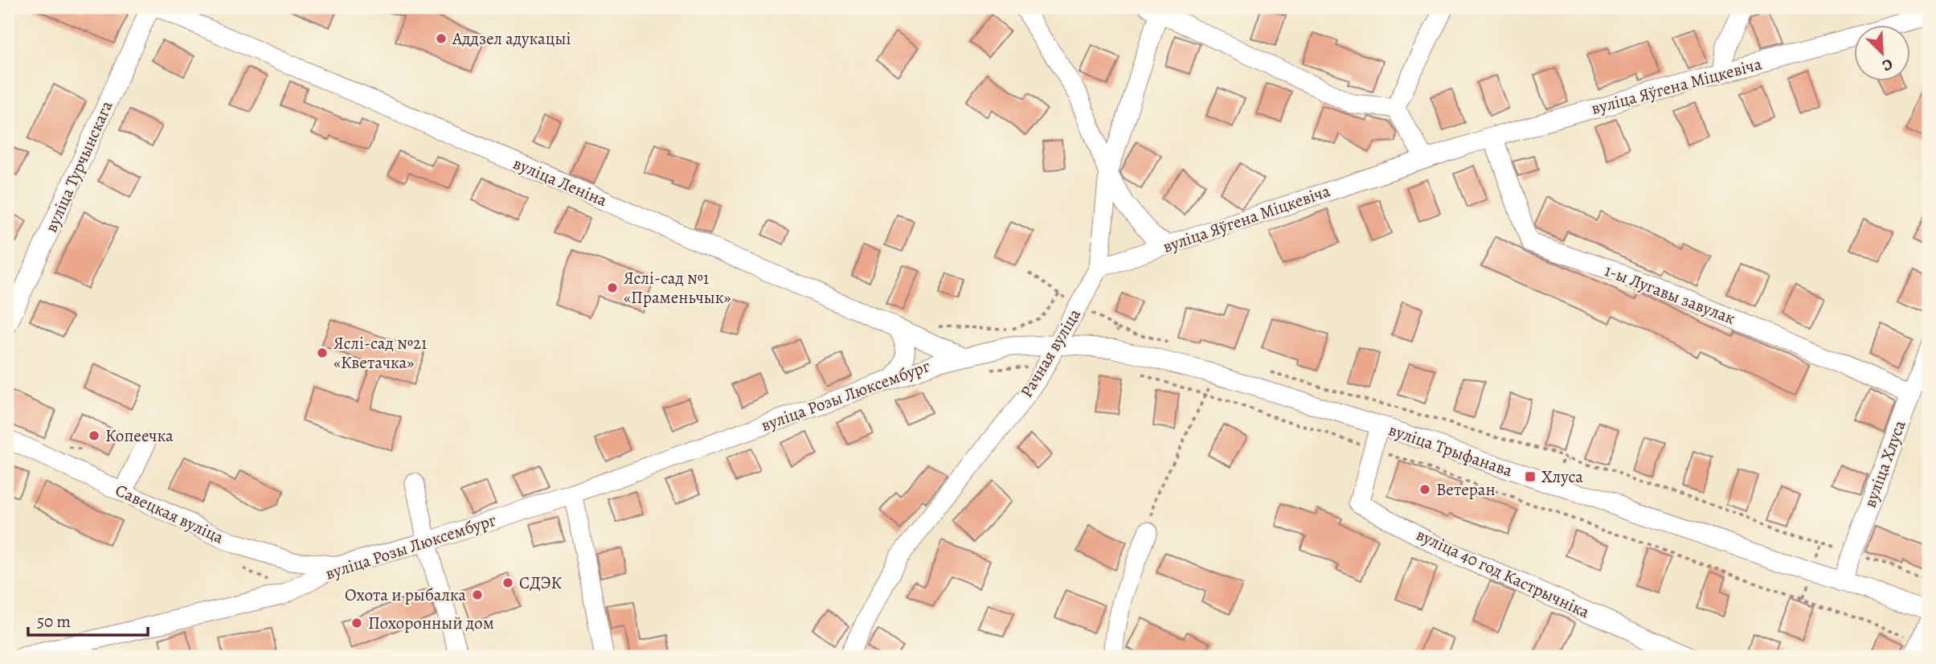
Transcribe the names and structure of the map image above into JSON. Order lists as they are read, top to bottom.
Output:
{
  "streets": {
    "street": [
      "вуліца Яўгена Міцкевіча",
      "вуліца Турчынскага",
      "вуліца Леніна",
      "1-ы Лугавы завулак",
      "Рачная вуліца",
      "вуліца Розы Люксембург",
      "вуліца Трыфанава",
      "вуліца Хлуса",
      "Савецкая вуліца",
      "вуліца 40 год Кастрычніка"
    ]
  },
  "crossings": [
    ["вуліца Яўгена Міцкевіча", "1-ы Лугавы завулак"],
    ["вуліца Яўгена Міцкевіча", "Рачная вуліца"],
    ["вуліца Леніна", "вуліца Розы Люксембург"],
    ["вуліца Леніна", "вуліца Трыфанава"],
    ["1-ы Лугавы завулак", "вуліца Хлуса"],
    ["Рачная вуліца", "вуліца Трыфанава"],
    ["вуліца Розы Люксембург", "вуліца Трыфанава"],
    ["вуліца Розы Люксембург", "Савецкая вуліца"],
    ["вуліца Трыфанава", "вуліца Хлуса"],
    ["вуліца Трыфанава", "вуліца 40 год Кастрычніка"]
  ],
  "places": {
    "other": [
      "Аддзел адукацыі",
      "Яслі-сад №1 «Праменьчык»",
      "Яслі-сад №21 «Кветачка»",
      "Копеечка",
      "Ветеран",
      "СДЭК",
      "Охота и рыбалка",
      "Похоронный дом"
    ],
    "transit": ["Хлуса"]
  },
  "scale_bar": "50 m",
  "north": "bottom right"
}
